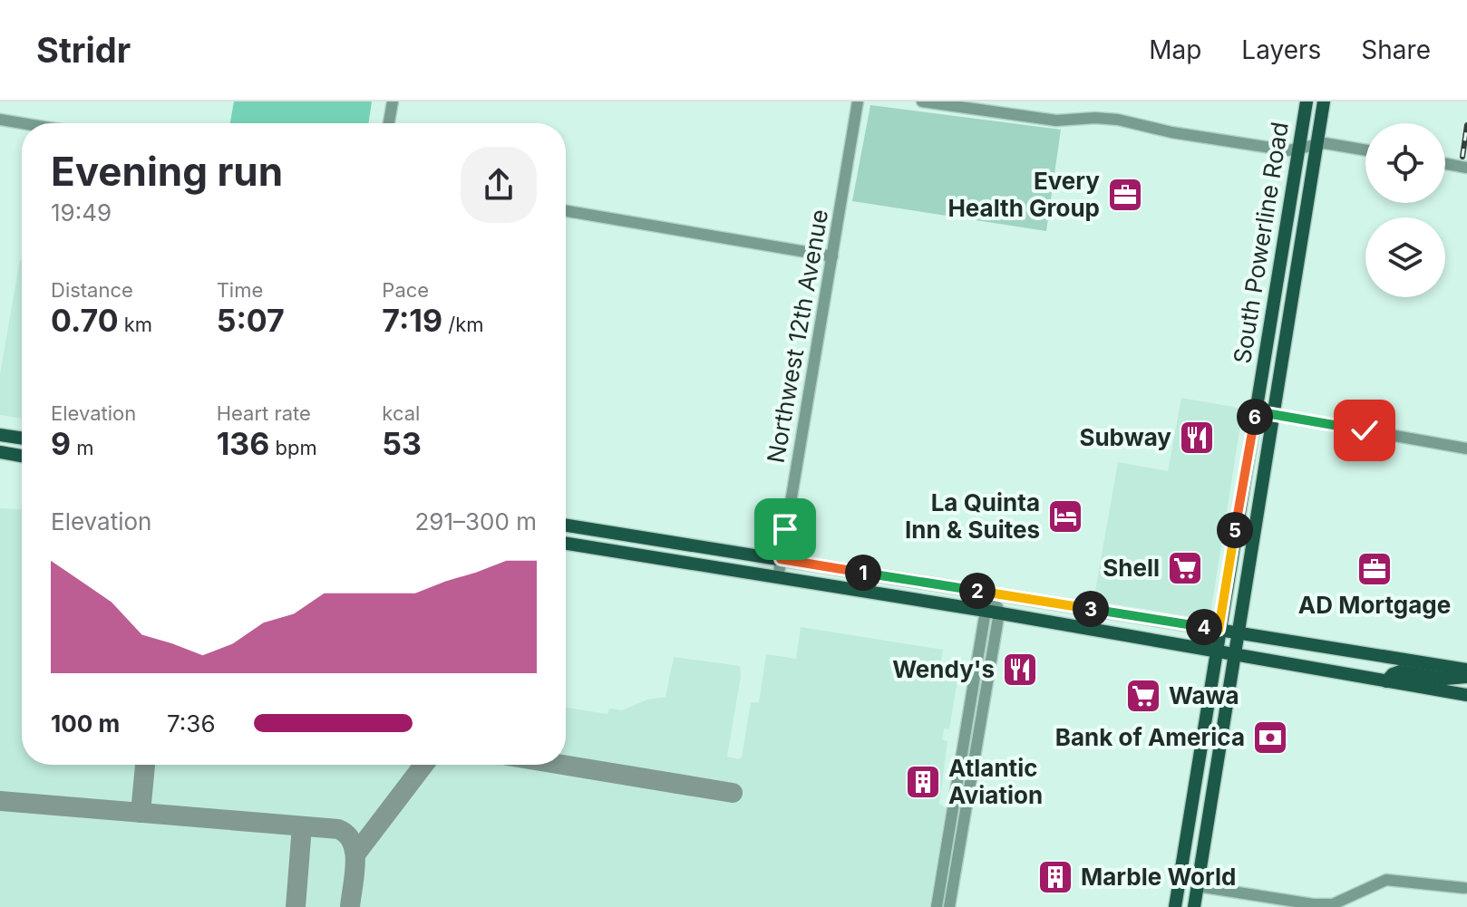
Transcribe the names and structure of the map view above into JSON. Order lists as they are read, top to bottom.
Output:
{
  "streets": {
    "main road": ["South Powerline Road"],
    "street": ["Northwest 12th Avenue"]
  },
  "places": {
    "office": ["Every Health Group", "AD Mortgage"],
    "restaurant": ["Subway", "Wendy's"],
    "hotel": ["La Quinta Inn & Suites"],
    "supermarket": ["Shell", "Wawa"],
    "bank": ["Bank of America"],
    "building": ["Atlantic Aviation", "Marble World"]
  },
  "page": {
    "header": "Stridr",
    "nav": ["Map", "Layers", "Share"],
    "heading": ["Evening run", "19:49"],
    "stats": [
      ["Distance", "0.70 km"],
      ["Time", "5:07"],
      ["Pace", "7:19 /km"],
      ["Elevation", "9 m"],
      ["Heart rate", "136 bpm"],
      ["kcal", "53"]
    ],
    "pins": [
      "6",
      "5",
      "1",
      "2",
      "3",
      "4"
    ],
    "chart": ["Elevation", "291–300 m"],
    "list": [
      {
        "name": "100 m",
        "note": "7:36"
      }
    ]
  }
}
